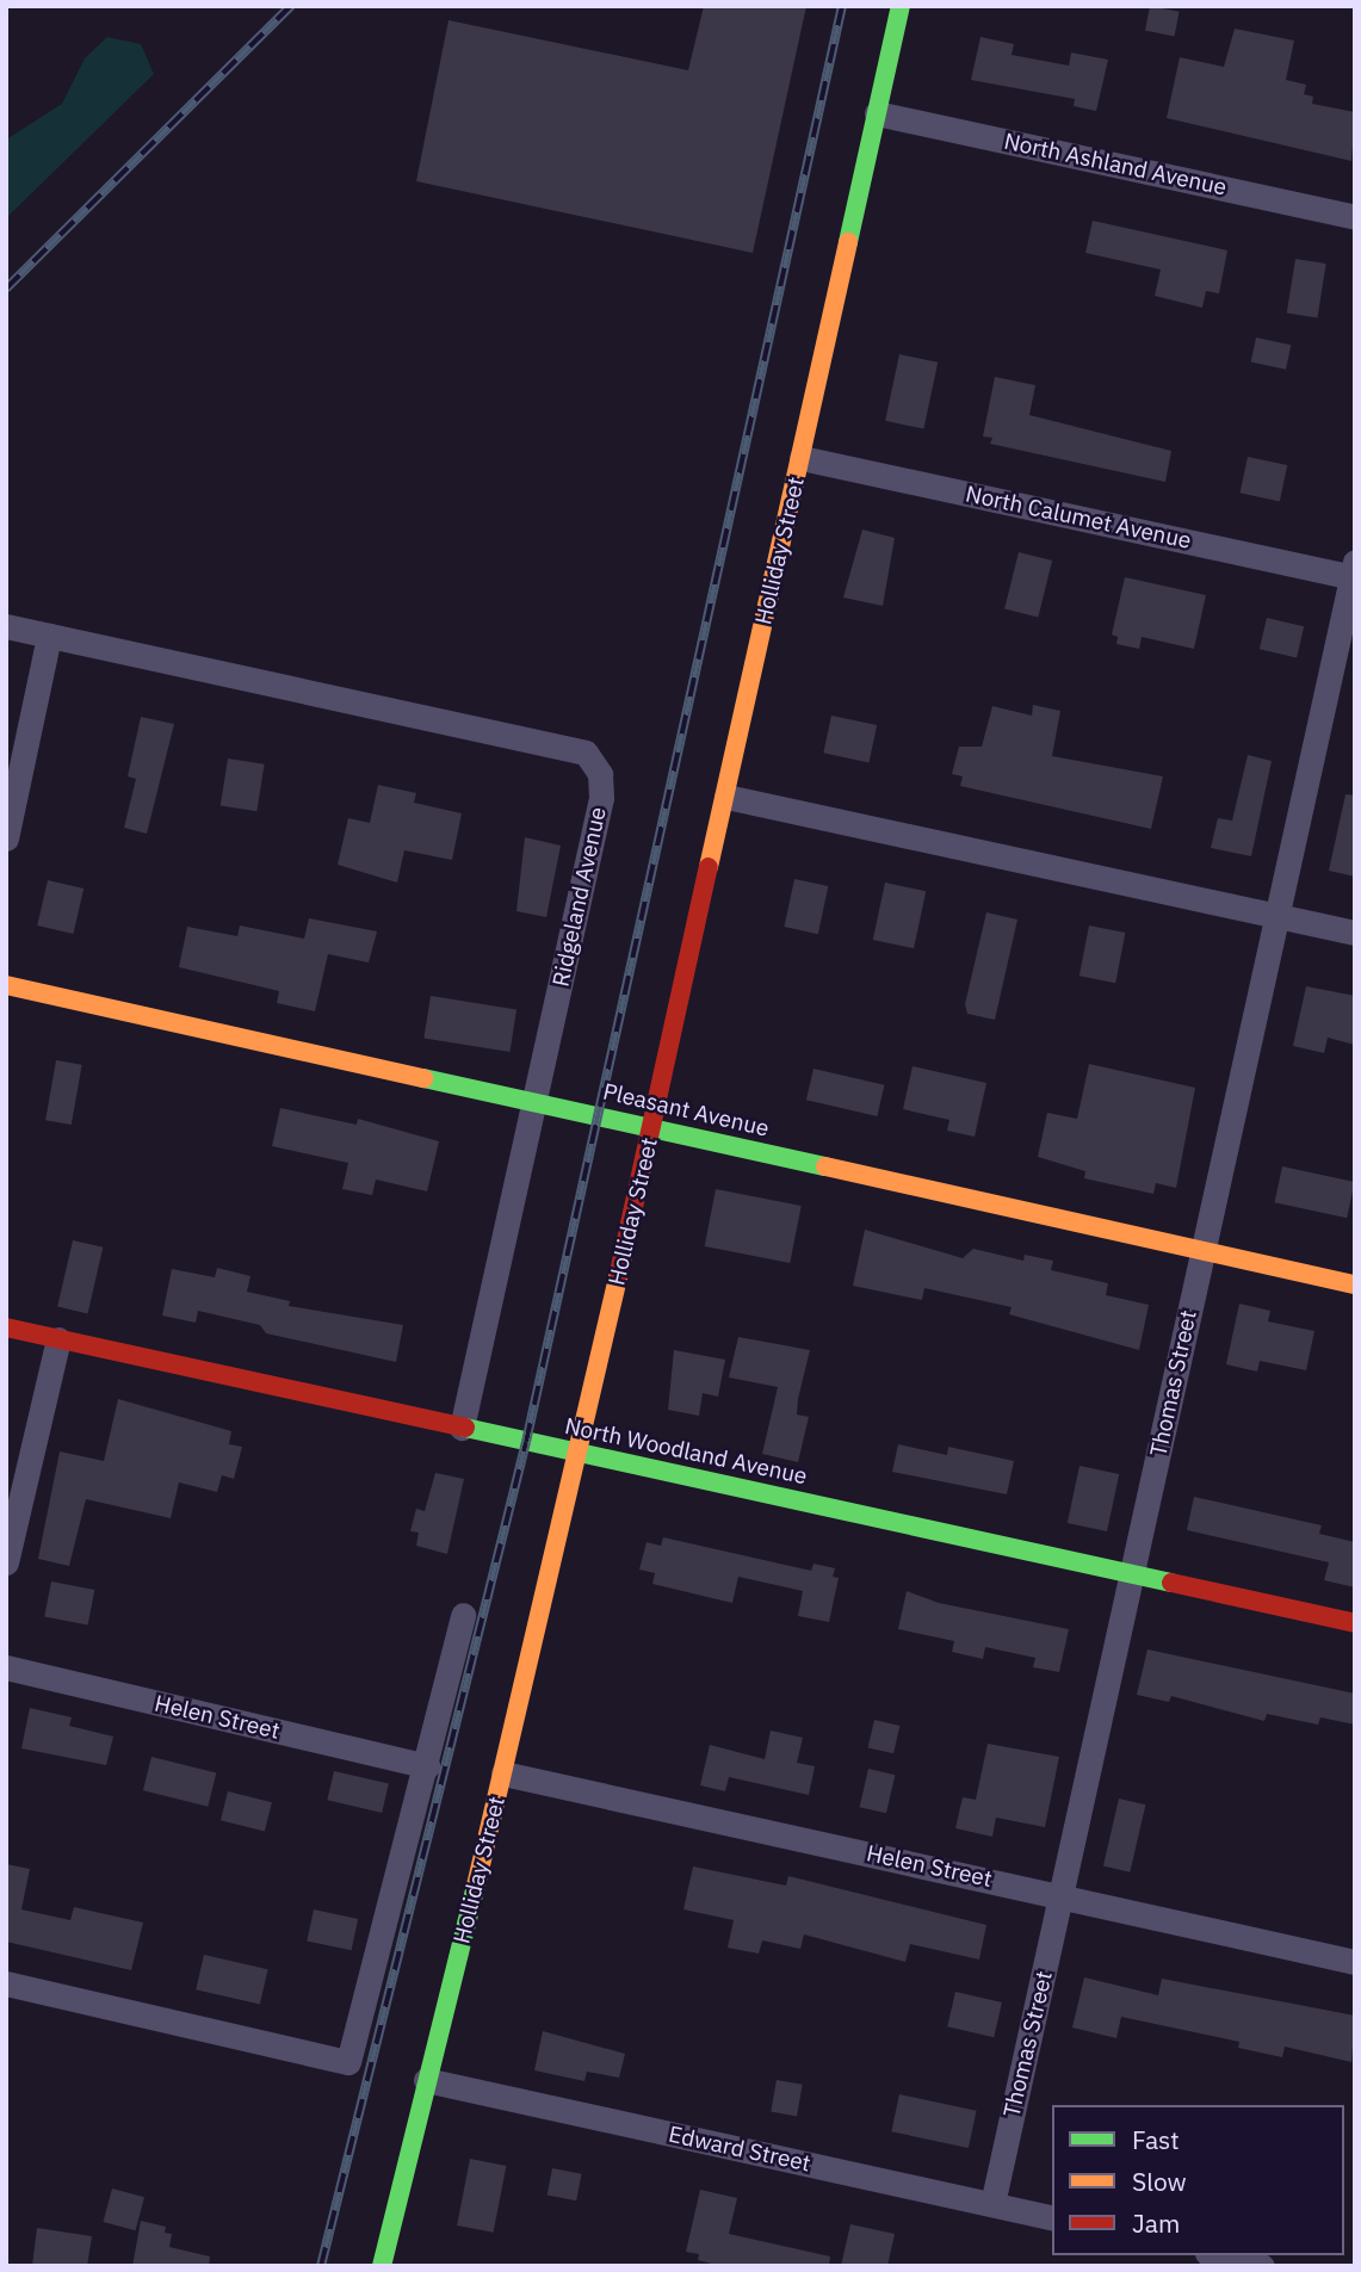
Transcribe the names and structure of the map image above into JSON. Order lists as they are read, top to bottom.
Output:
{
  "streets": {
    "street": [
      "North Ashland Avenue",
      "North Calumet Avenue",
      "Holliday Street",
      "Ridgeland Avenue",
      "Pleasant Avenue",
      "Thomas Street",
      "North Woodland Avenue",
      "Helen Street",
      "Edward Street"
    ]
  },
  "crossings": [
    ["North Ashland Avenue", "Holliday Street"],
    ["North Calumet Avenue", "Holliday Street"],
    ["North Calumet Avenue", "Thomas Street"],
    ["Holliday Street", "Pleasant Avenue"],
    ["Holliday Street", "North Woodland Avenue"],
    ["Holliday Street", "Helen Street"],
    ["Holliday Street", "Edward Street"],
    ["Ridgeland Avenue", "Pleasant Avenue"],
    ["Ridgeland Avenue", "North Woodland Avenue"],
    ["Pleasant Avenue", "Thomas Street"],
    ["Thomas Street", "North Woodland Avenue"],
    ["Thomas Street", "Helen Street"],
    ["Thomas Street", "Edward Street"]
  ],
  "legend": ["Fast", "Slow", "Jam"]
}
